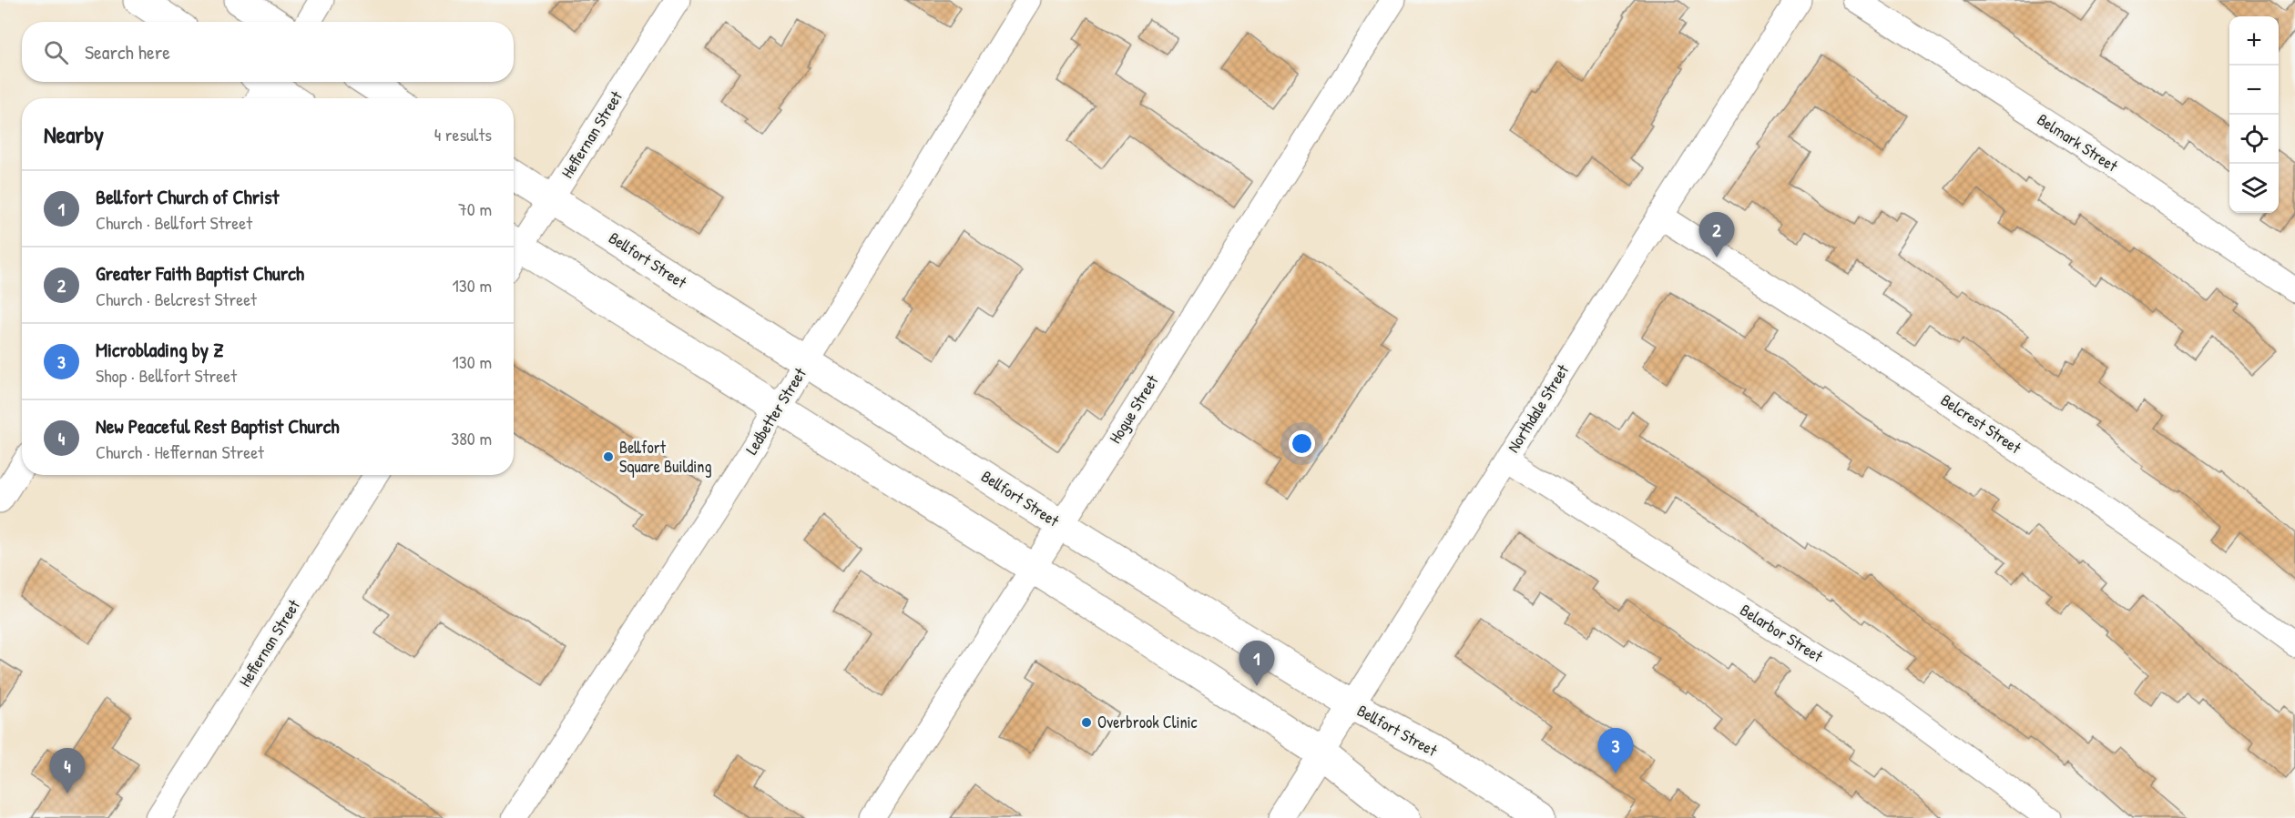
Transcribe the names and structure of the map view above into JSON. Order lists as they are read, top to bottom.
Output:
{
  "streets": {
    "main road": ["Bellfort Street"],
    "street": [
      "Heffernan Street",
      "Belmark Street",
      "Northdale Street",
      "Hogue Street",
      "Ledbetter Street",
      "Belcrest Street",
      "Belarbor Street"
    ]
  },
  "crossings": [
    ["Heffernan Street", "Bellfort Street"],
    ["Bellfort Street", "Northdale Street"],
    ["Bellfort Street", "Hogue Street"],
    ["Bellfort Street", "Ledbetter Street"],
    ["Northdale Street", "Belcrest Street"],
    ["Northdale Street", "Belarbor Street"]
  ],
  "places": ["Bellfort Square Building", "Overbrook Clinic"],
  "page": {
    "map_buttons": ["+", "−"],
    "search": "Search here",
    "heading": ["Nearby", "4 results"],
    "list": [
      {
        "mark": "1",
        "name": "Bellfort Church of Christ",
        "note": "Church · Bellfort Street",
        "value": "70 m"
      },
      {
        "mark": "2",
        "name": "Greater Faith Baptist Church",
        "note": "Church · Belcrest Street",
        "value": "130 m"
      },
      {
        "mark": "3",
        "name": "Microblading by Z",
        "note": "Shop · Bellfort Street",
        "value": "130 m"
      },
      {
        "mark": "4",
        "name": "New Peaceful Rest Baptist Church",
        "note": "Church · Heffernan Street",
        "value": "380 m"
      }
    ],
    "pins": [
      "2",
      "1",
      "3",
      "4"
    ]
  }
}
